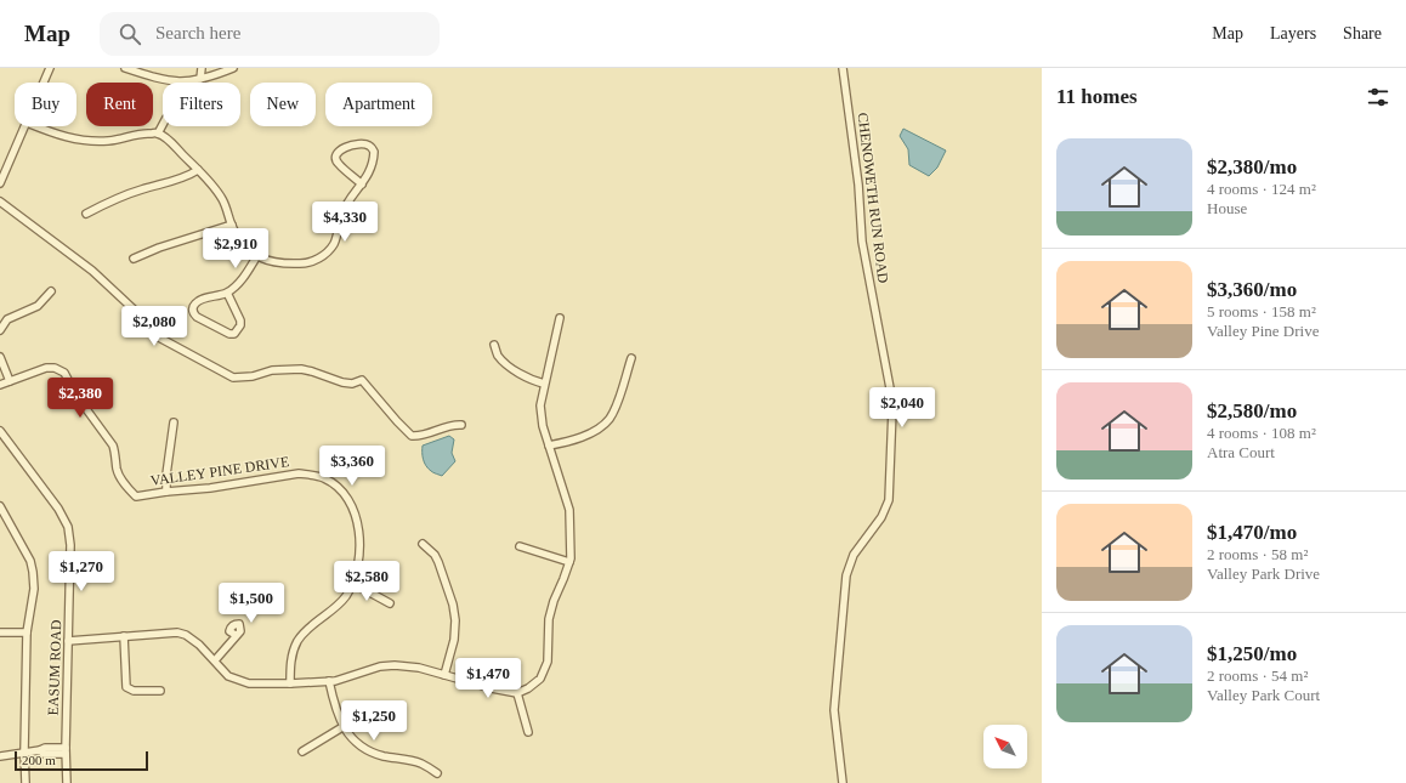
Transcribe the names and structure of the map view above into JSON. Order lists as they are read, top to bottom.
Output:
{
  "streets": {
    "street": ["CHENOWETH RUN ROAD", "VALLEY PINE DRIVE", "EASUM ROAD"]
  },
  "scale_bar": "200 m",
  "north": "top left",
  "page": {
    "header": "Map",
    "search": "Search here",
    "nav": ["Map", "Layers", "Share"],
    "heading": "11 homes",
    "chip": [
      "Buy",
      "Rent",
      "Filters",
      "New",
      "Apartment"
    ],
    "list": [
      {
        "name": "$2,380/mo",
        "note": "4 rooms · 124 m² · House"
      },
      {
        "name": "$3,360/mo",
        "note": "5 rooms · 158 m² · Valley Pine Drive"
      },
      {
        "name": "$2,580/mo",
        "note": "4 rooms · 108 m² · Atra Court"
      },
      {
        "name": "$1,470/mo",
        "note": "2 rooms · 58 m² · Valley Park Drive"
      },
      {
        "name": "$1,250/mo",
        "note": "2 rooms · 54 m² · Valley Park Court"
      }
    ],
    "price": [
      "$4,330",
      "$2,910",
      "$2,080",
      "$2,380",
      "$2,040",
      "$3,360",
      "$1,270",
      "$2,580",
      "$1,500",
      "$1,470",
      "$1,250"
    ],
    "scale": "200 m"
  }
}
